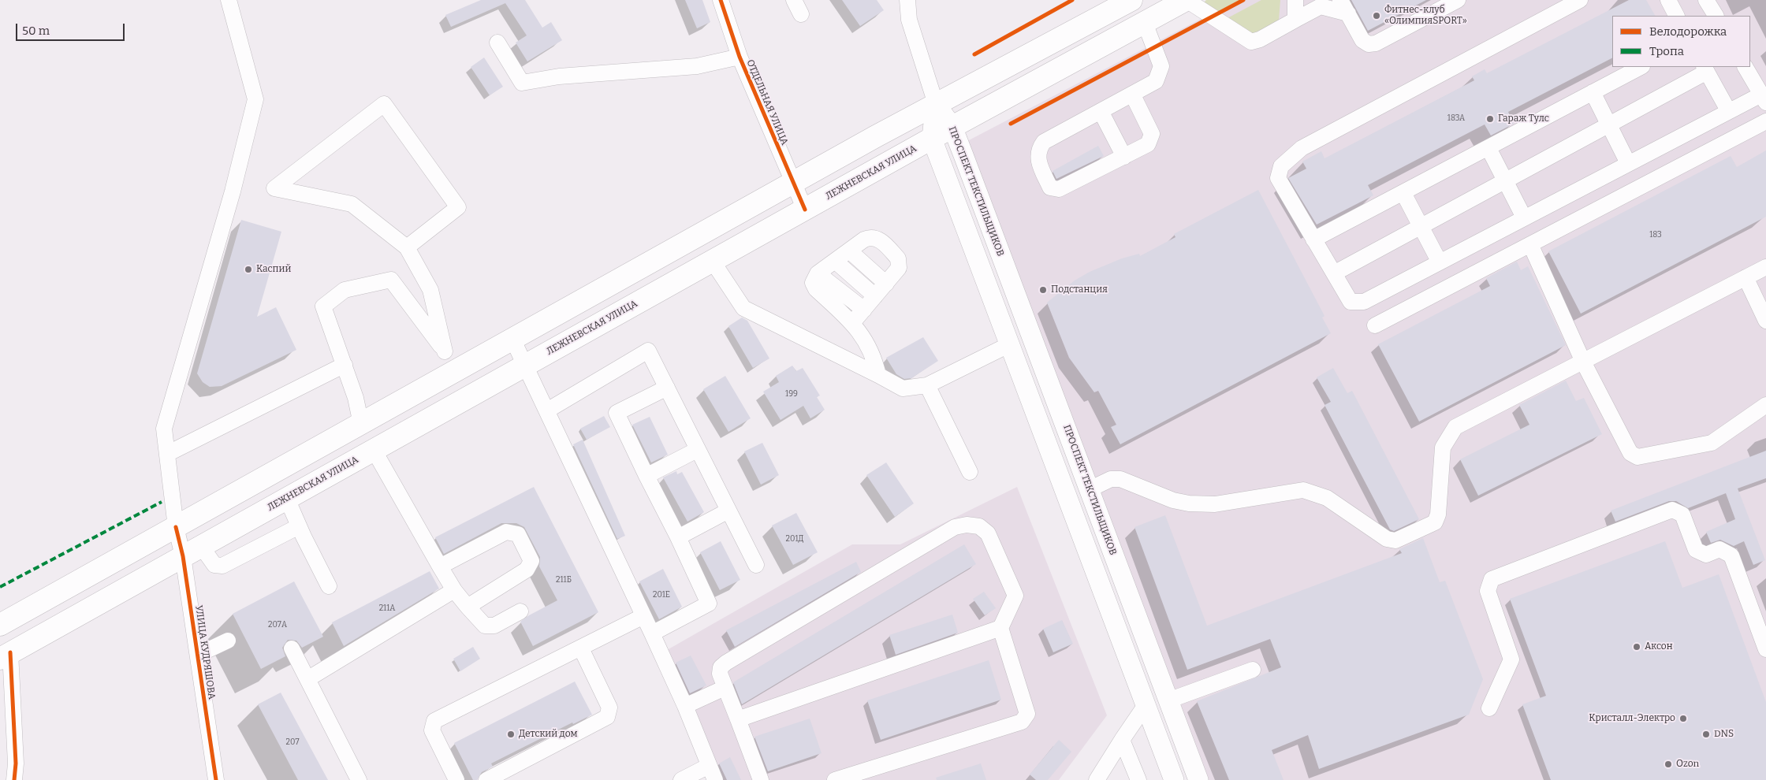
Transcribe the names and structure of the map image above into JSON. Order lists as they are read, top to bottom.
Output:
{
  "streets": {
    "highway": ["ЛЕЖНЕВСКАЯ УЛИЦА"],
    "main road": ["ПРОСПЕКТ ТЕКСТИЛЬЩИКОВ"],
    "street": ["ОТДЕЛЬНАЯ УЛИЦА", "УЛИЦА КУДРЯШОВА"]
  },
  "crossings": [
    ["ОТДЕЛЬНАЯ УЛИЦА", "ЛЕЖНЕВСКАЯ УЛИЦА"],
    ["ЛЕЖНЕВСКАЯ УЛИЦА", "ПРОСПЕКТ ТЕКСТИЛЬЩИКОВ"],
    ["ЛЕЖНЕВСКАЯ УЛИЦА", "УЛИЦА КУДРЯШОВА"]
  ],
  "places": [
    "Фитнес-клуб «ОлимпияSPORT»",
    "Гараж Тулс",
    "Каспий",
    "Подстанция",
    "Аксон",
    "Кристалл-Электро",
    "Детский дом",
    "DNS",
    "Ozon"
  ],
  "house_numbers": [
    "183А",
    "183",
    "199",
    "201Д",
    "211Б",
    "201Е",
    "211А",
    "207А",
    "207"
  ],
  "legend": ["Велодорожка", "Тропа"],
  "scale_bar": "50 m"
}
